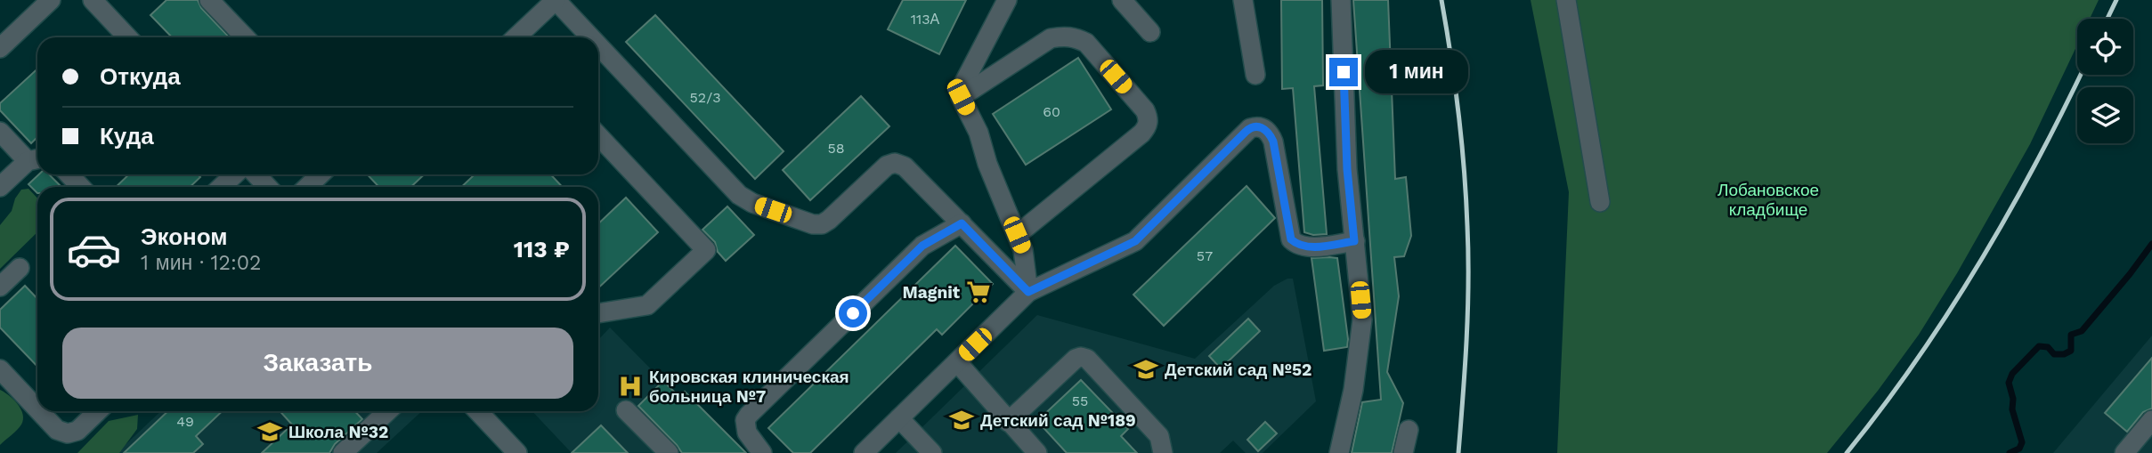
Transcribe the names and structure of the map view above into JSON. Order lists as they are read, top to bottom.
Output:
{
  "parks": ["Лобановское кладбище"],
  "places": {
    "supermarket": ["Magnit"],
    "school or university": ["Детский сад №52", "Детский сад №189", "Школа №32"],
    "hospital": ["Кировская клиническая больница №7"]
  },
  "house_numbers": [
    "113А",
    "52/3",
    "60",
    "58",
    "57",
    "55",
    "49"
  ],
  "page": {
    "banner": ["Откуда", "Куда"],
    "bubble": "1 мин",
    "list": [
      {
        "name": "Эконом",
        "note": "1 мин · 12:02",
        "value": "113 ₽"
      }
    ],
    "buttons": "Заказать"
  }
}
